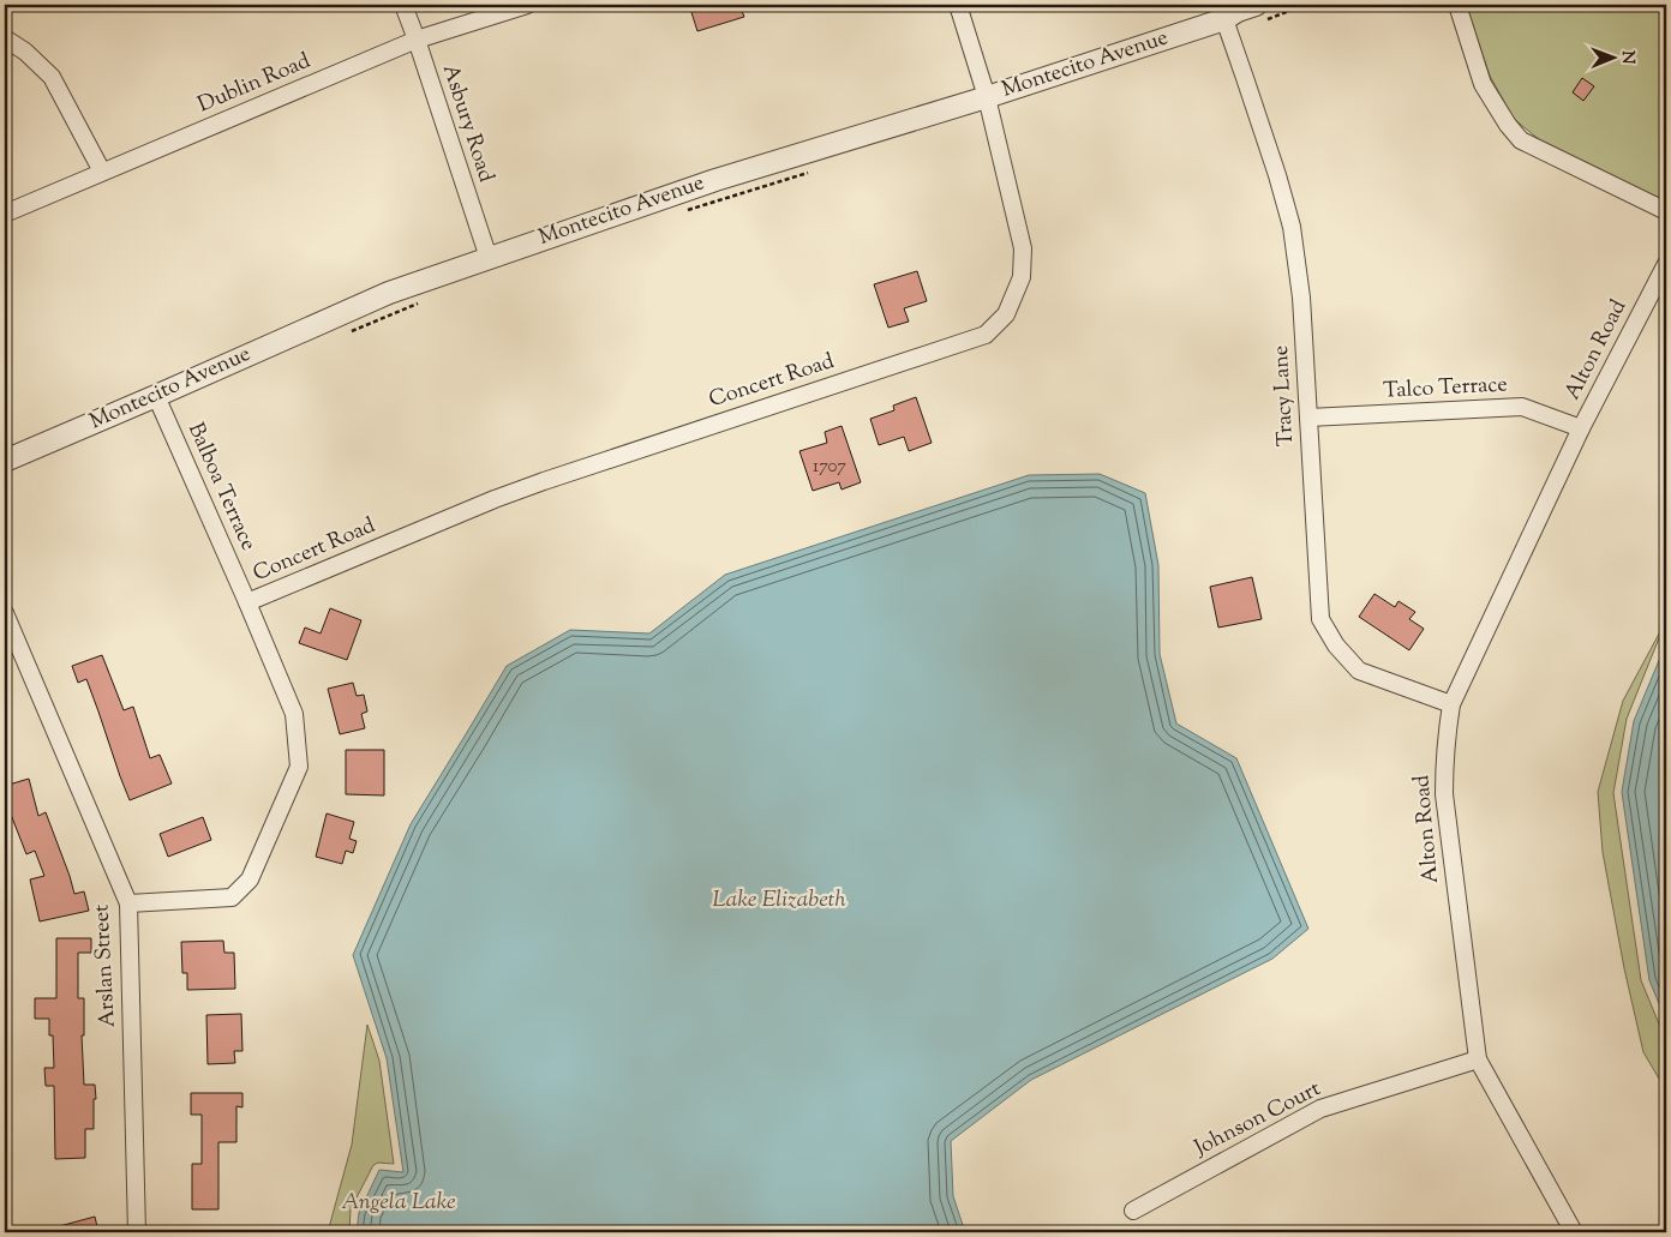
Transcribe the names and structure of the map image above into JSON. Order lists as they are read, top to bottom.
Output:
{
  "streets": {
    "street": [
      "Montecito Avenue",
      "Dublin Road",
      "Asbury Road",
      "Alton Road",
      "Concert Road",
      "Talco Terrace",
      "Tracy Lane",
      "Balboa Terrace",
      "Arslan Street",
      "Johnson Court"
    ]
  },
  "crossings": [
    ["Montecito Avenue", "Asbury Road"],
    ["Montecito Avenue", "Concert Road"],
    ["Montecito Avenue", "Tracy Lane"],
    ["Montecito Avenue", "Balboa Terrace"],
    ["Dublin Road", "Asbury Road"],
    ["Alton Road", "Talco Terrace"],
    ["Alton Road", "Tracy Lane"],
    ["Alton Road", "Johnson Court"],
    ["Concert Road", "Balboa Terrace"],
    ["Talco Terrace", "Tracy Lane"],
    ["Balboa Terrace", "Arslan Street"]
  ],
  "water": ["Lake Elizabeth", "Angela Lake"],
  "house_numbers": ["1707"],
  "north": "right"
}
